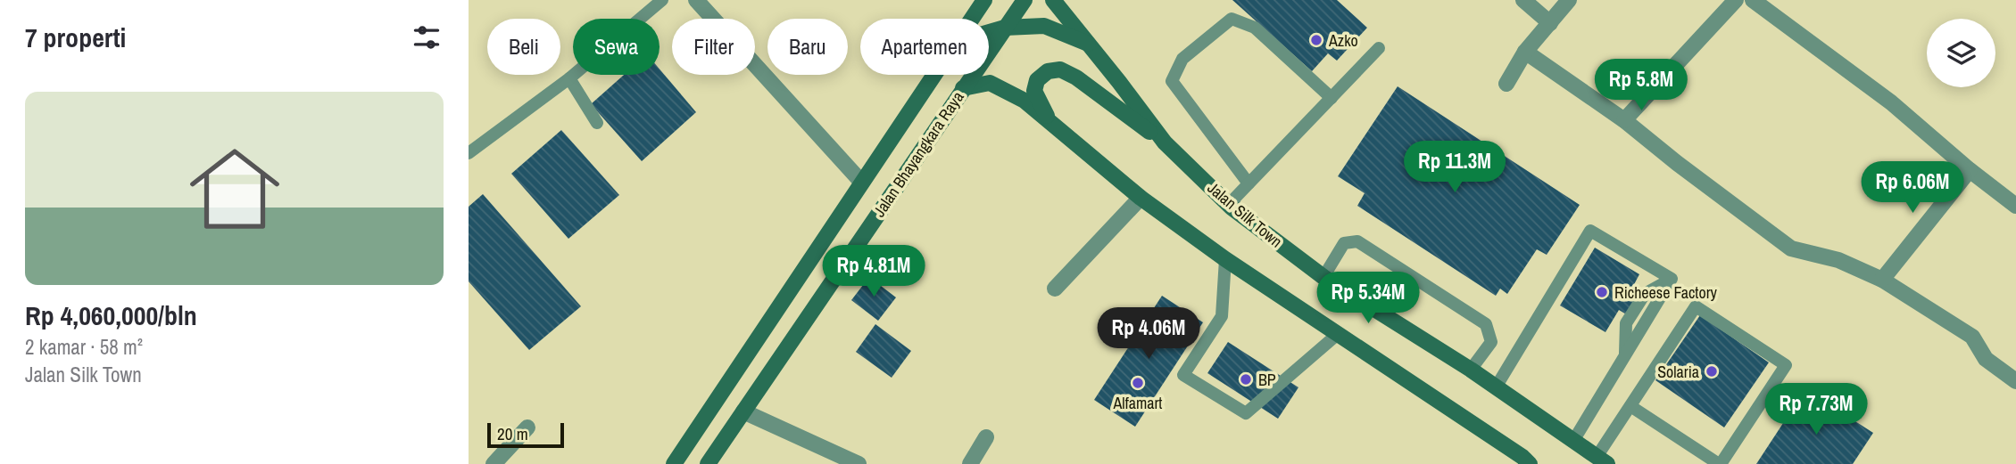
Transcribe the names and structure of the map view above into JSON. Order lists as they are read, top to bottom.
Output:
{
  "streets": {
    "main road": ["Jalan Bhayangkara Raya", "Jalan Silk Town"]
  },
  "places": [
    "Azko",
    "Richeese Factory",
    "Solaria",
    "BP",
    "Alfamart"
  ],
  "scale_bar": "20 m",
  "page": {
    "heading": "7 properti",
    "chip": [
      "Beli",
      "Sewa",
      "Filter",
      "Baru",
      "Apartemen"
    ],
    "price": [
      "Rp 5.8M",
      "Rp 11.3M",
      "Rp 6.06M",
      "Rp 4.81M",
      "Rp 5.34M",
      "Rp 4.06M",
      "Rp 7.73M"
    ],
    "list": [
      {
        "name": "Rp 4,060,000/bln",
        "note": "2 kamar · 58 m² · Jalan Silk Town"
      }
    ],
    "scale": "20 m"
  }
}
